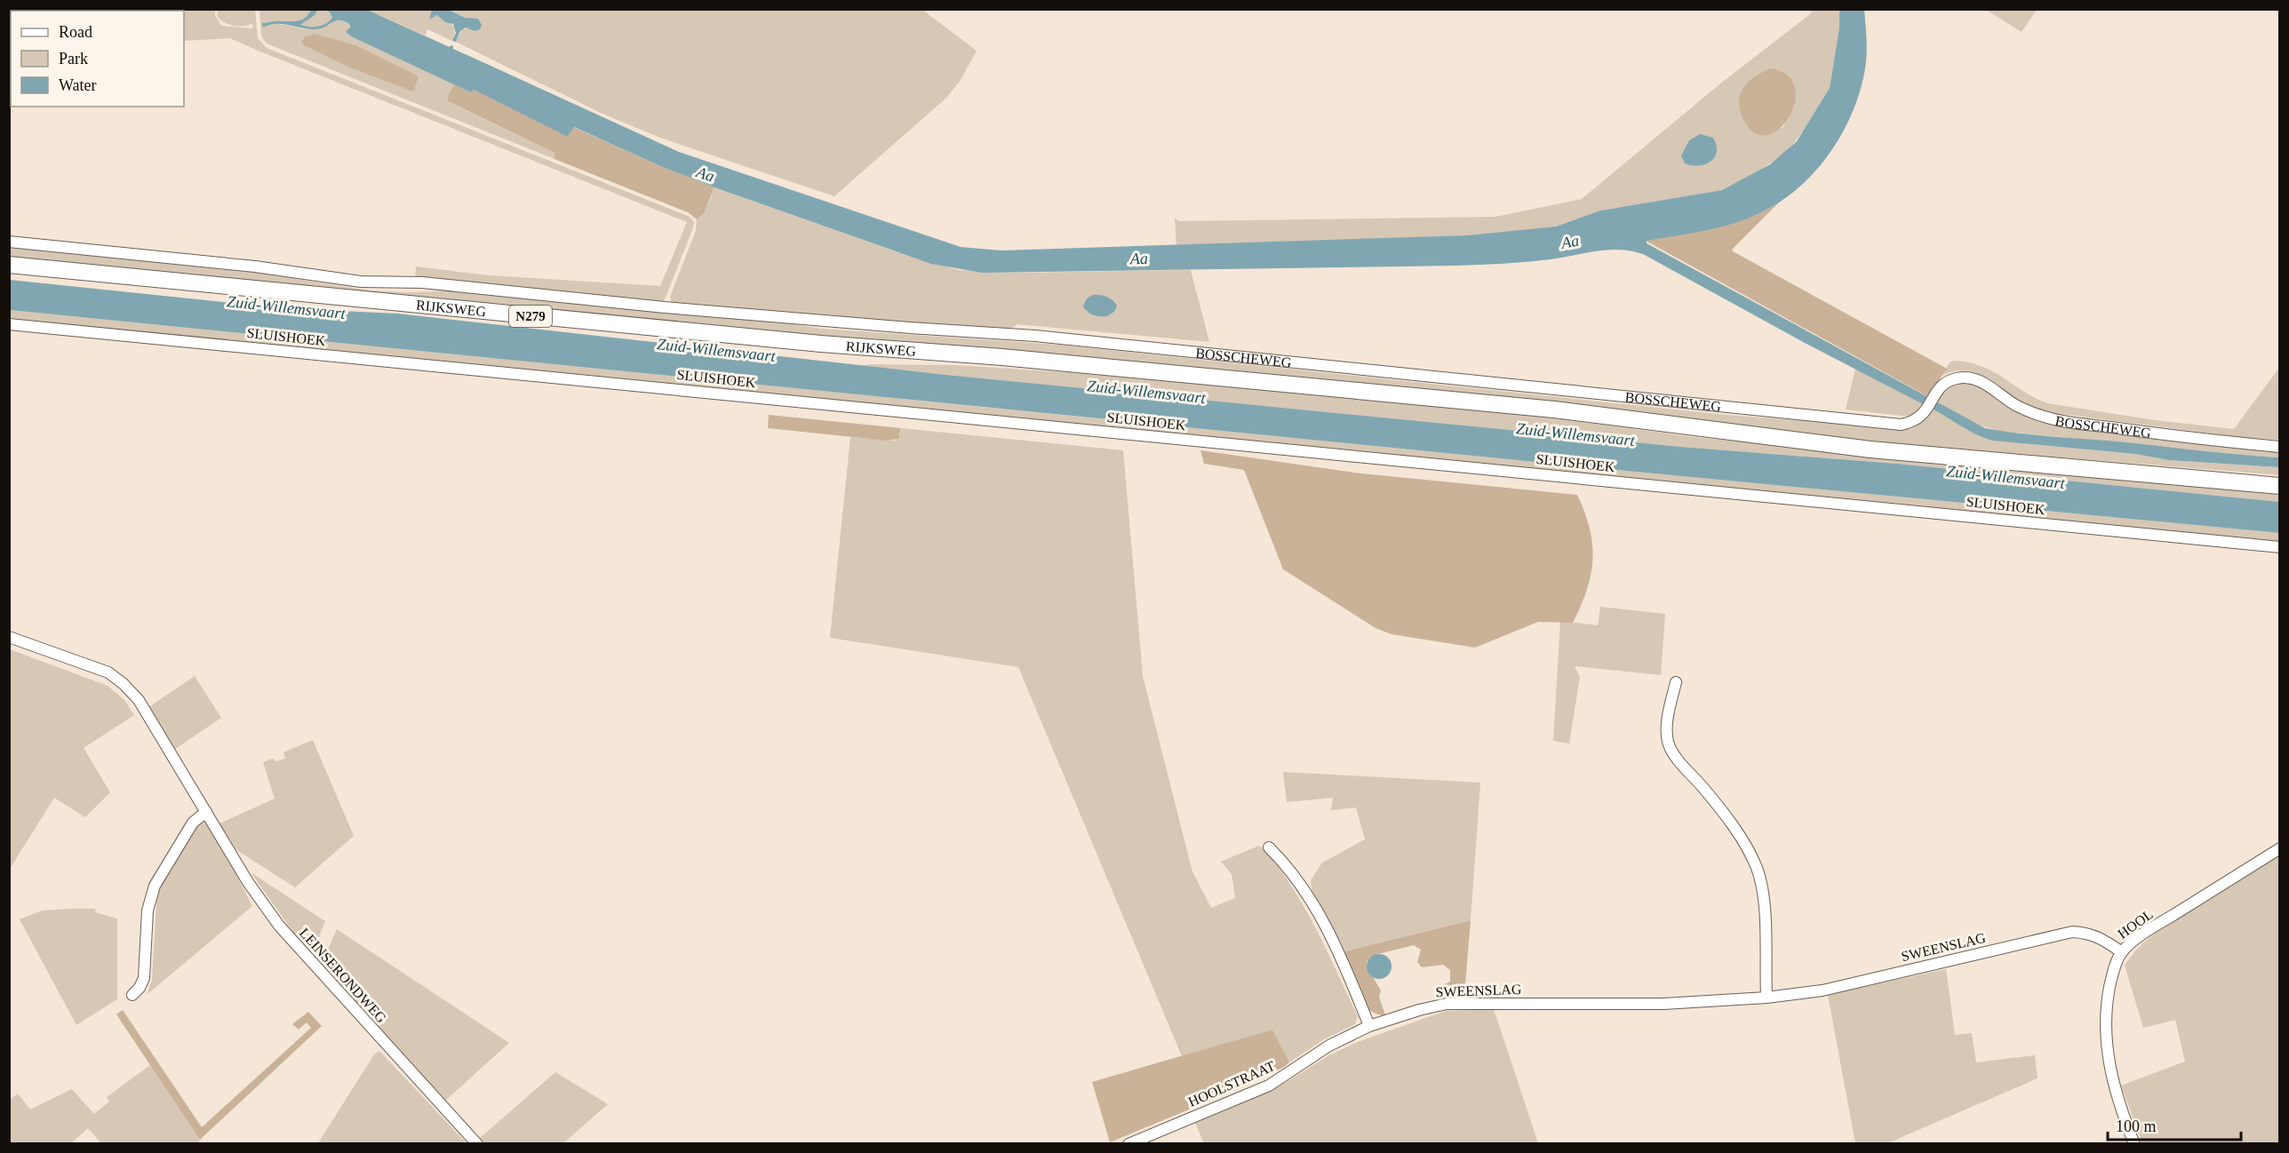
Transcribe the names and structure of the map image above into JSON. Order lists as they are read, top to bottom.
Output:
{
  "streets": {
    "main road": ["RIJKSWEG", "N279", "BOSSCHEWEG"],
    "street": [
      "SLUISHOEK",
      "HOOL",
      "SWEENSLAG",
      "LEINSERONDWEG",
      "HOOLSTRAAT"
    ]
  },
  "crossings": [
    ["RIJKSWEG", "BOSSCHEWEG"],
    ["HOOL", "SWEENSLAG"],
    ["SWEENSLAG", "HOOLSTRAAT"]
  ],
  "water": ["Aa", "Zuid-Willemsvaart"],
  "legend": ["Road", "Park", "Water"],
  "scale_bar": "100 m"
}
